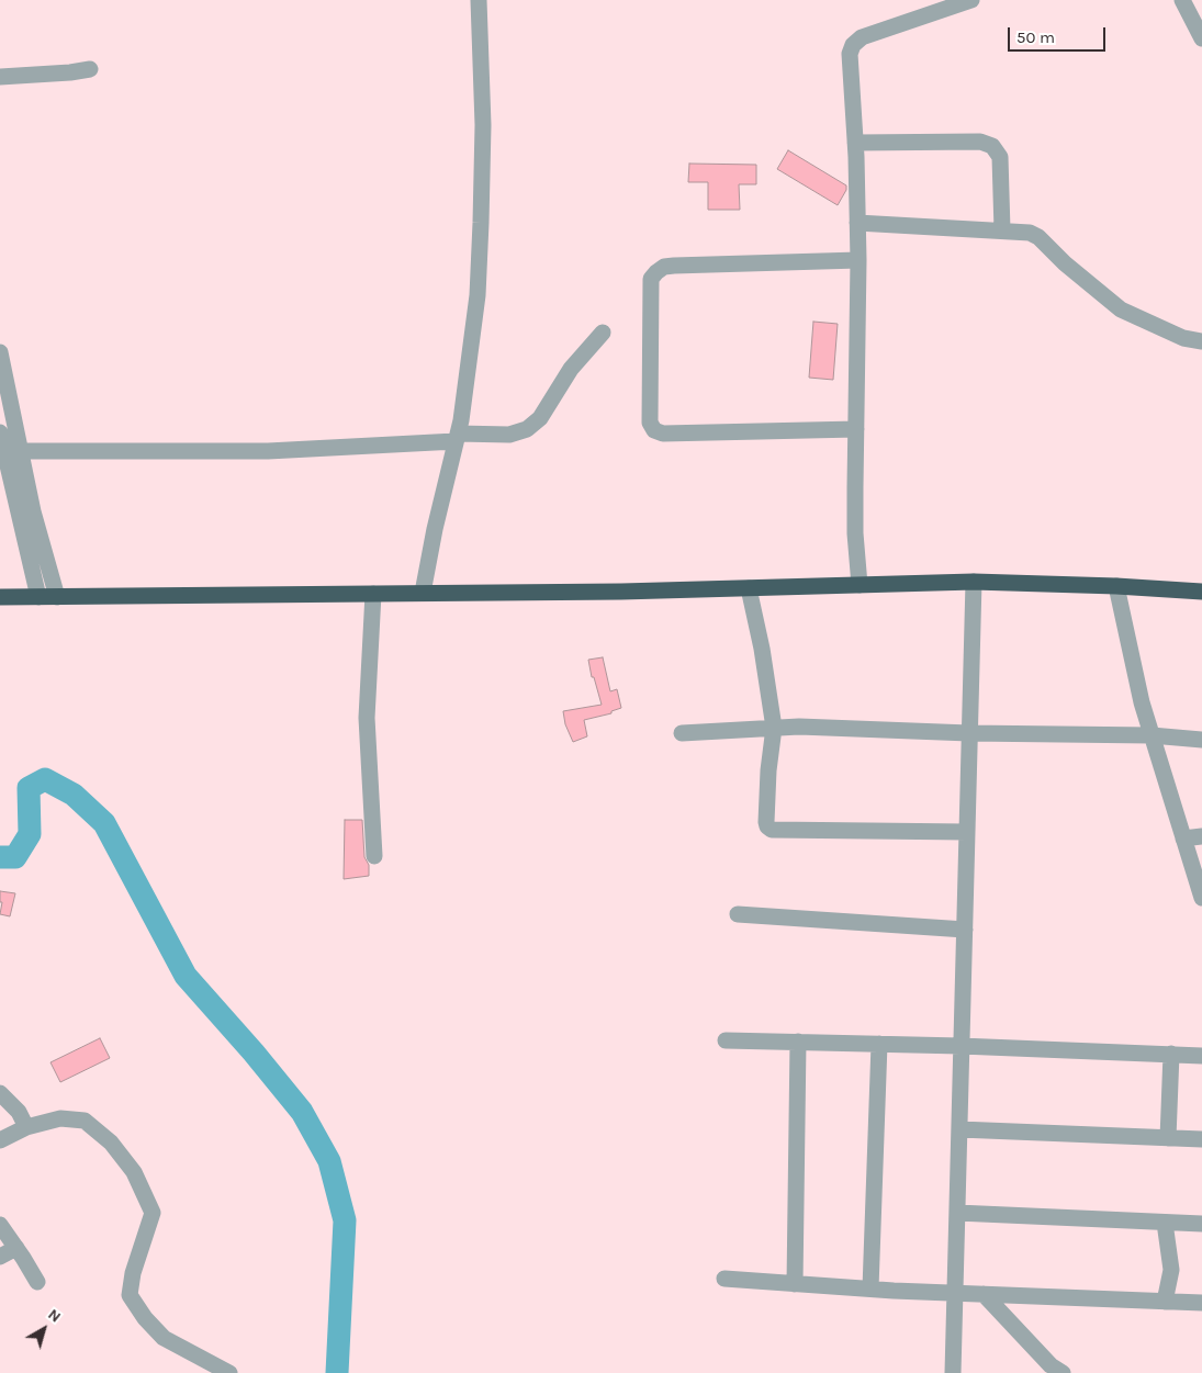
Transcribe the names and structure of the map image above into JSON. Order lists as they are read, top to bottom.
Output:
{
  "scale_bar": "50 m",
  "north": "top right"
}
